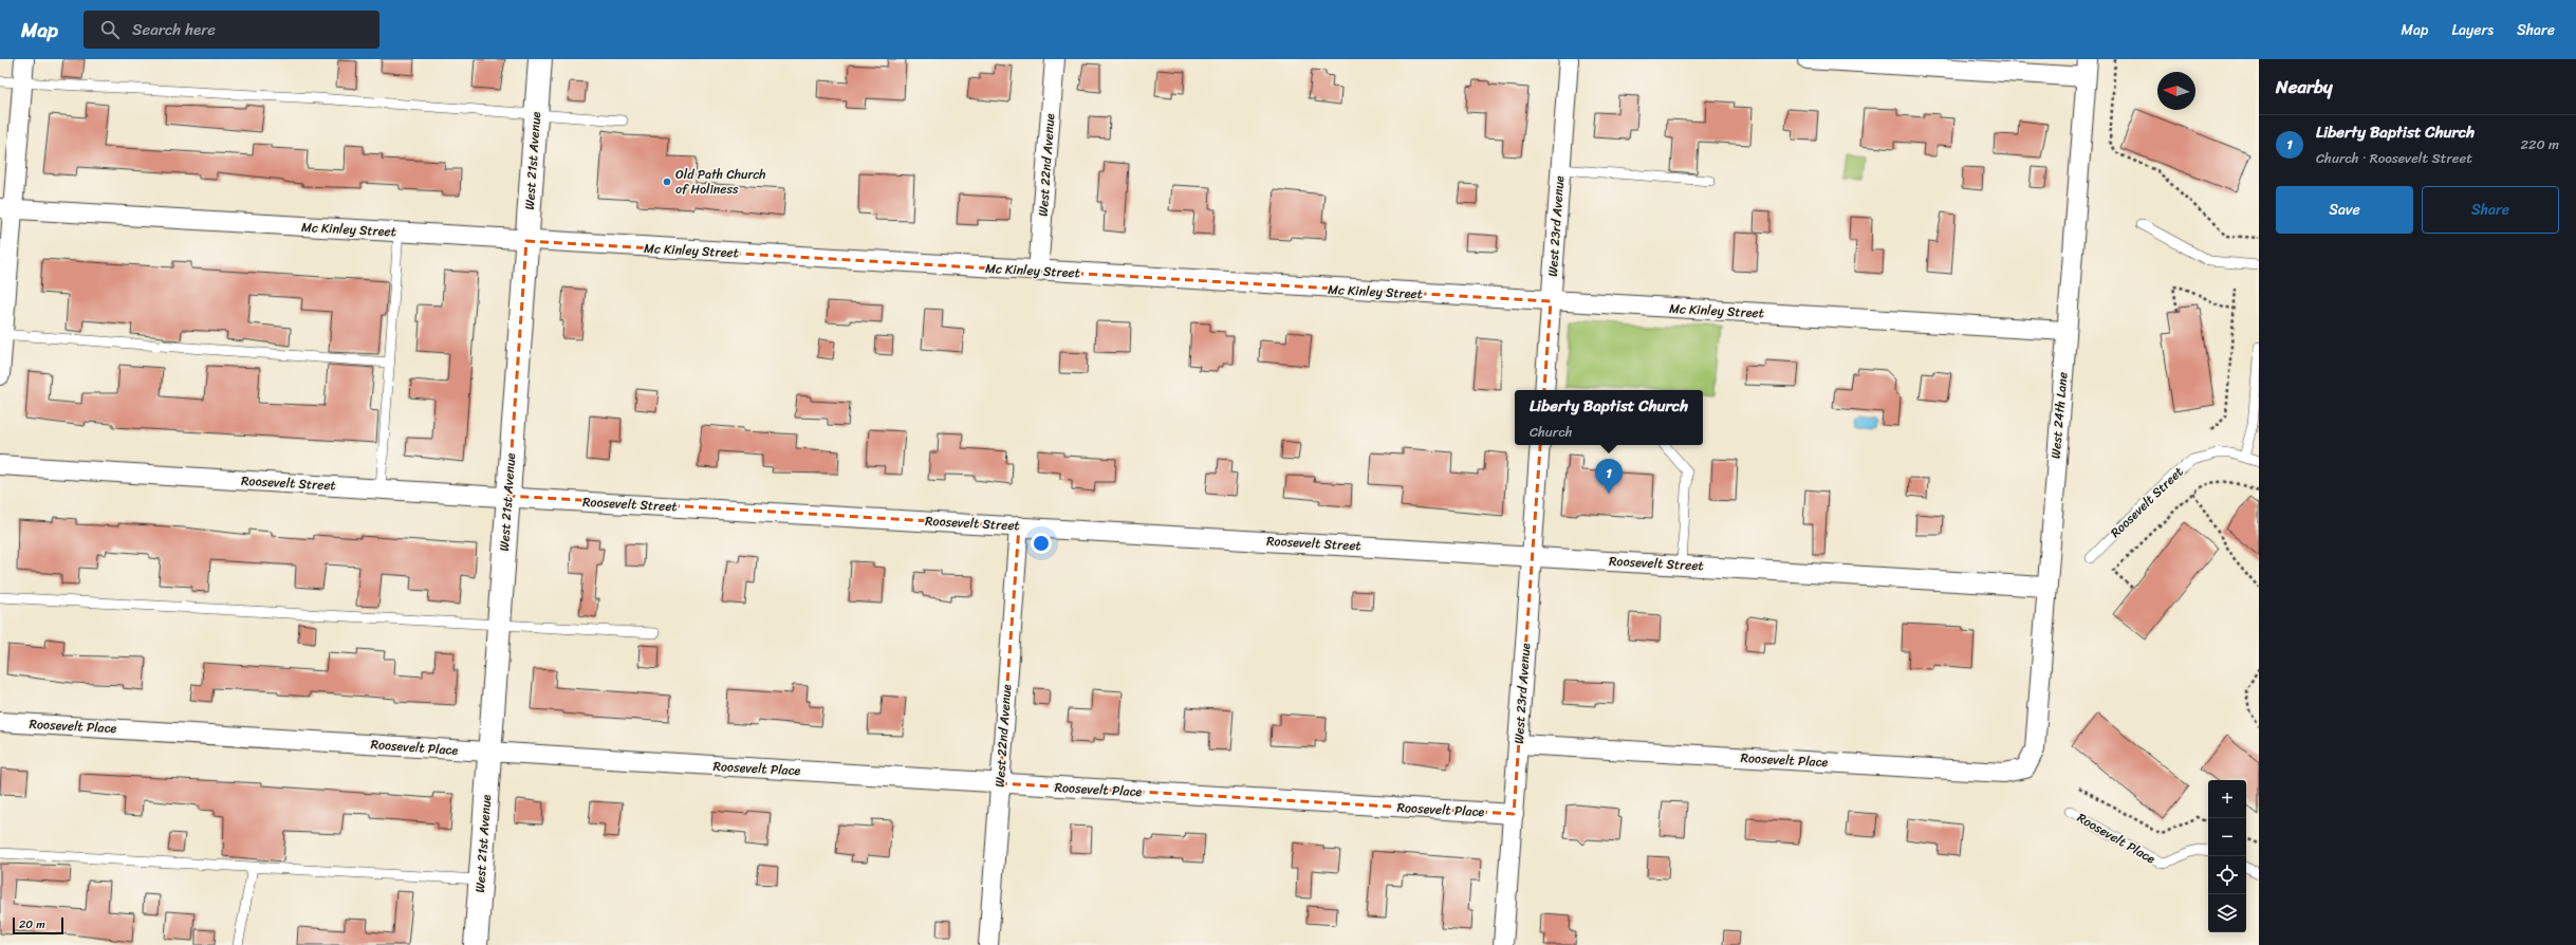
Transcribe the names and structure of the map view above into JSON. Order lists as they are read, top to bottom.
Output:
{
  "streets": {
    "street": [
      "West 21st Avenue",
      "West 22nd Avenue",
      "West 23rd Avenue",
      "Mc Kinley Street",
      "West 24th Lane",
      "Roosevelt Street",
      "Roosevelt Place"
    ]
  },
  "crossings": [
    ["West 21st Avenue", "Mc Kinley Street"],
    ["West 21st Avenue", "Roosevelt Street"],
    ["West 21st Avenue", "Roosevelt Place"],
    ["West 22nd Avenue", "Mc Kinley Street"],
    ["West 22nd Avenue", "Roosevelt Street"],
    ["West 22nd Avenue", "Roosevelt Place"],
    ["West 23rd Avenue", "Mc Kinley Street"],
    ["West 23rd Avenue", "Roosevelt Street"],
    ["West 23rd Avenue", "Roosevelt Place"],
    ["Mc Kinley Street", "West 24th Lane"],
    ["West 24th Lane", "Roosevelt Street"],
    ["West 24th Lane", "Roosevelt Place"]
  ],
  "places": ["Old Path Church of Holiness"],
  "scale_bar": "20 m",
  "north": "left",
  "page": {
    "header": "Map",
    "search": "Search here",
    "nav": ["Map", "Layers", "Share"],
    "heading": "Nearby",
    "list": [
      {
        "mark": "1",
        "name": "Liberty Baptist Church",
        "note": "Church · Roosevelt Street",
        "value": "220 m"
      }
    ],
    "buttons": ["Save", "Share"],
    "popup": ["Liberty Baptist Church", "Church"],
    "pins": "1",
    "map_buttons": ["+", "−"],
    "scale": "20 m"
  }
}
